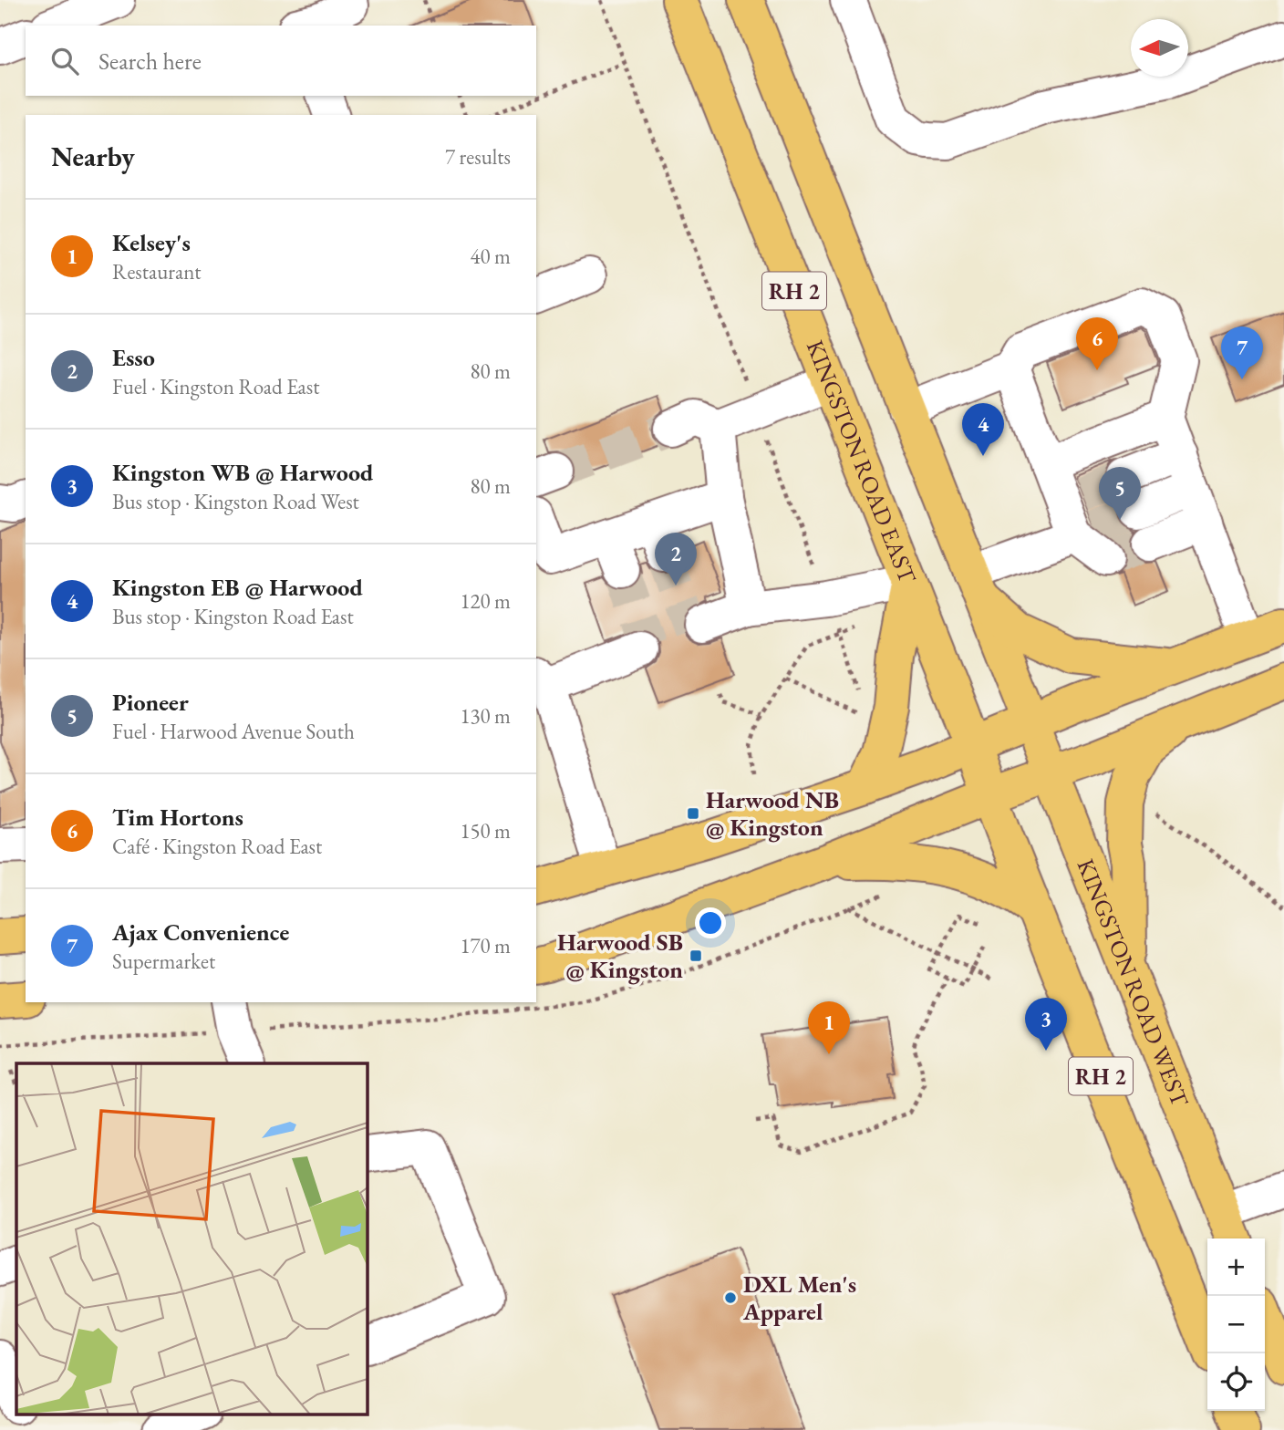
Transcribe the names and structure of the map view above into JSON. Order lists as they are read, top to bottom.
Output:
{
  "streets": {
    "main road": ["RH 2", "KINGSTON ROAD EAST", "KINGSTON ROAD WEST"]
  },
  "crossings": [
    ["RH 2", "KINGSTON ROAD EAST"],
    ["RH 2", "KINGSTON ROAD WEST"]
  ],
  "places": {
    "transit": ["Harwood NB @ Kingston", "Harwood SB @ Kingston"],
    "other": ["DXL Men's Apparel"]
  },
  "north": "left",
  "page": {
    "search": "Search here",
    "heading": ["Nearby", "7 results"],
    "list": [
      {
        "mark": "1",
        "name": "Kelsey's",
        "note": "Restaurant",
        "value": "40 m"
      },
      {
        "mark": "2",
        "name": "Esso",
        "note": "Fuel · Kingston Road East",
        "value": "80 m"
      },
      {
        "mark": "3",
        "name": "Kingston WB @ Harwood",
        "note": "Bus stop · Kingston Road West",
        "value": "80 m"
      },
      {
        "mark": "4",
        "name": "Kingston EB @ Harwood",
        "note": "Bus stop · Kingston Road East",
        "value": "120 m"
      },
      {
        "mark": "5",
        "name": "Pioneer",
        "note": "Fuel · Harwood Avenue South",
        "value": "130 m"
      },
      {
        "mark": "6",
        "name": "Tim Hortons",
        "note": "Café · Kingston Road East",
        "value": "150 m"
      },
      {
        "mark": "7",
        "name": "Ajax Convenience",
        "note": "Supermarket",
        "value": "170 m"
      }
    ],
    "pins": [
      "6",
      "7",
      "4",
      "5",
      "2",
      "3",
      "1"
    ],
    "map_buttons": ["+", "−"]
  }
}
